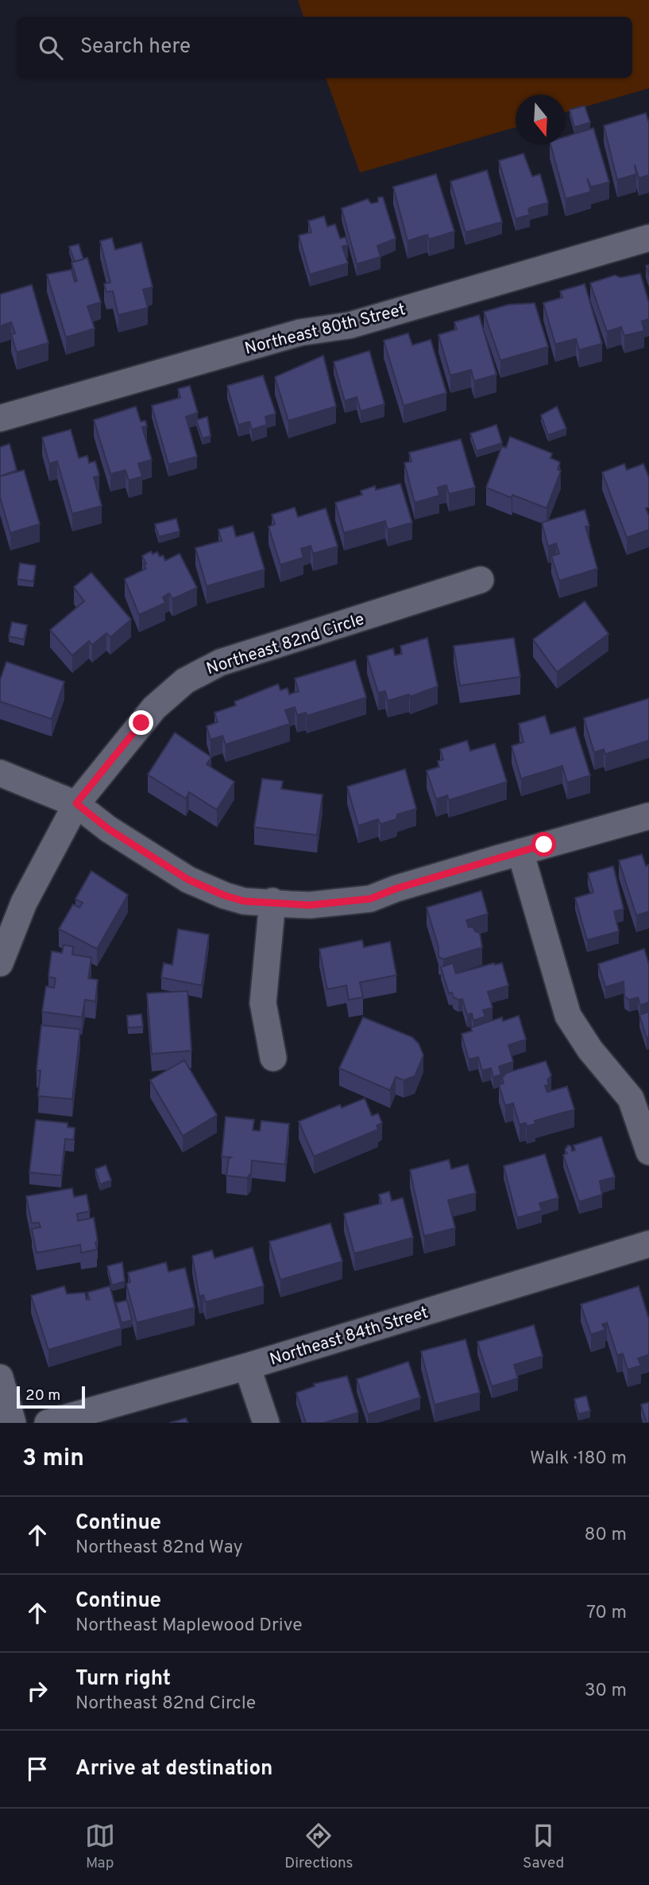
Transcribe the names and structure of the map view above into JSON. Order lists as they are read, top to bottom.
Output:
{
  "streets": {
    "street": ["Northeast 80th Street", "Northeast 82nd Circle", "Northeast 84th Street"]
  },
  "scale_bar": "20 m",
  "north": "bottom",
  "page": {
    "search": "Search here",
    "scale": "20 m",
    "heading": ["3 min", "Walk · 180 m"],
    "list": [
      ["Continue", "Northeast 82nd Way", "80 m"],
      ["Continue", "Northeast Maplewood Drive", "70 m"],
      ["Turn right", "Northeast 82nd Circle", "30 m"],
      "Arrive at destination"
    ],
    "nav": ["Map", "Directions", "Saved"]
  }
}
